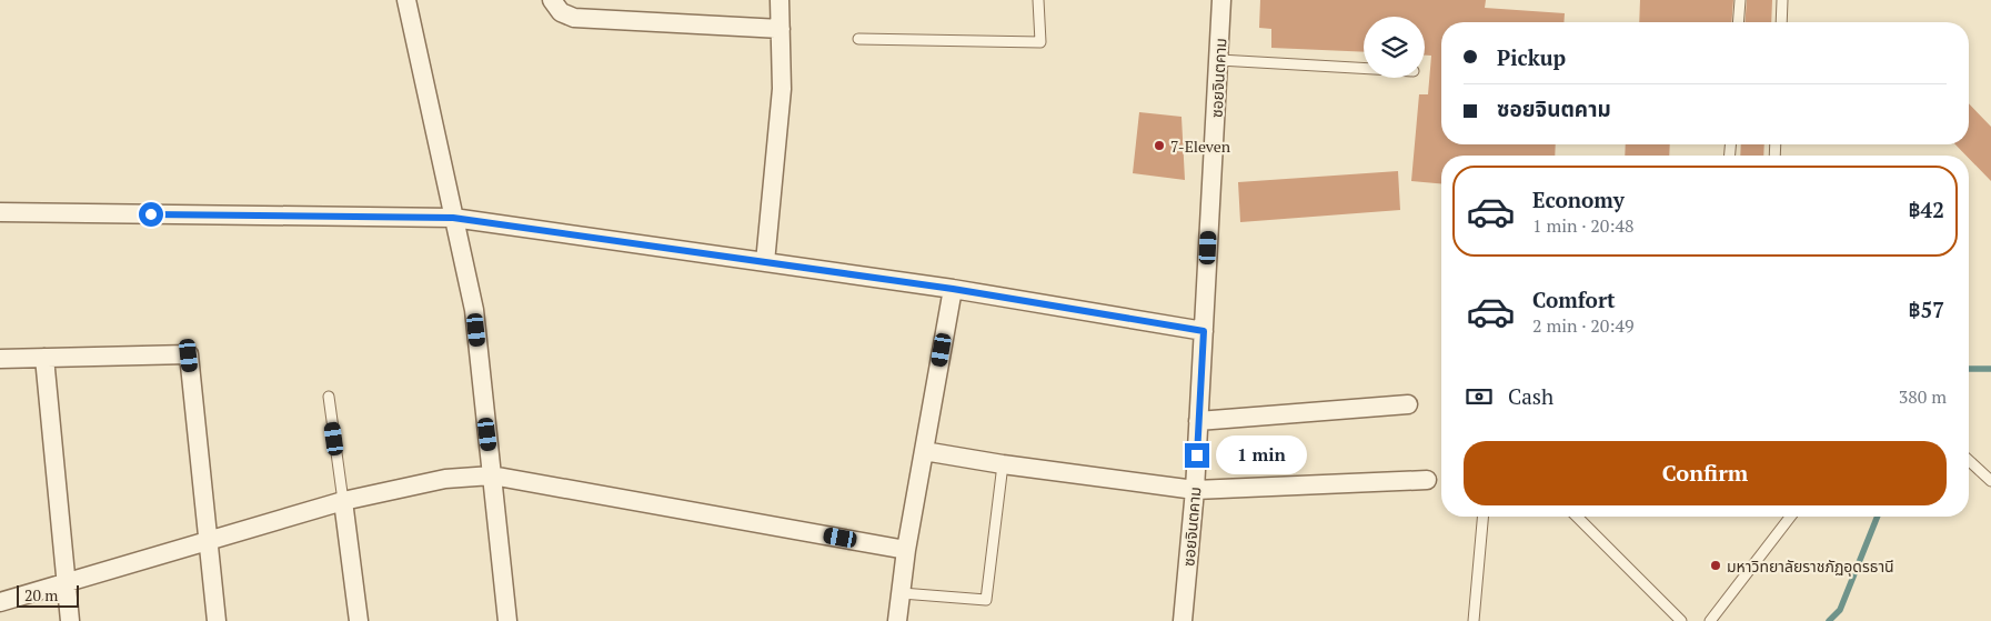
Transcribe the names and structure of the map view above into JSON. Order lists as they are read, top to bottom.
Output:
{
  "streets": {
    "street": ["ซอยจินตคาม"]
  },
  "places": ["7-Eleven", "มหาวิทยาลัยราชภัฏอุดรธานี"],
  "scale_bar": "20 m",
  "page": {
    "banner": ["Pickup", "ซอยจินตคาม"],
    "list": [
      {
        "name": "Economy",
        "note": "1 min · 20:48",
        "value": "฿42"
      },
      {
        "name": "Comfort",
        "note": "2 min · 20:49",
        "value": "฿57"
      }
    ],
    "pay": ["Cash", "380 m"],
    "buttons": "Confirm",
    "bubble": "1 min",
    "scale": "20 m"
  }
}
